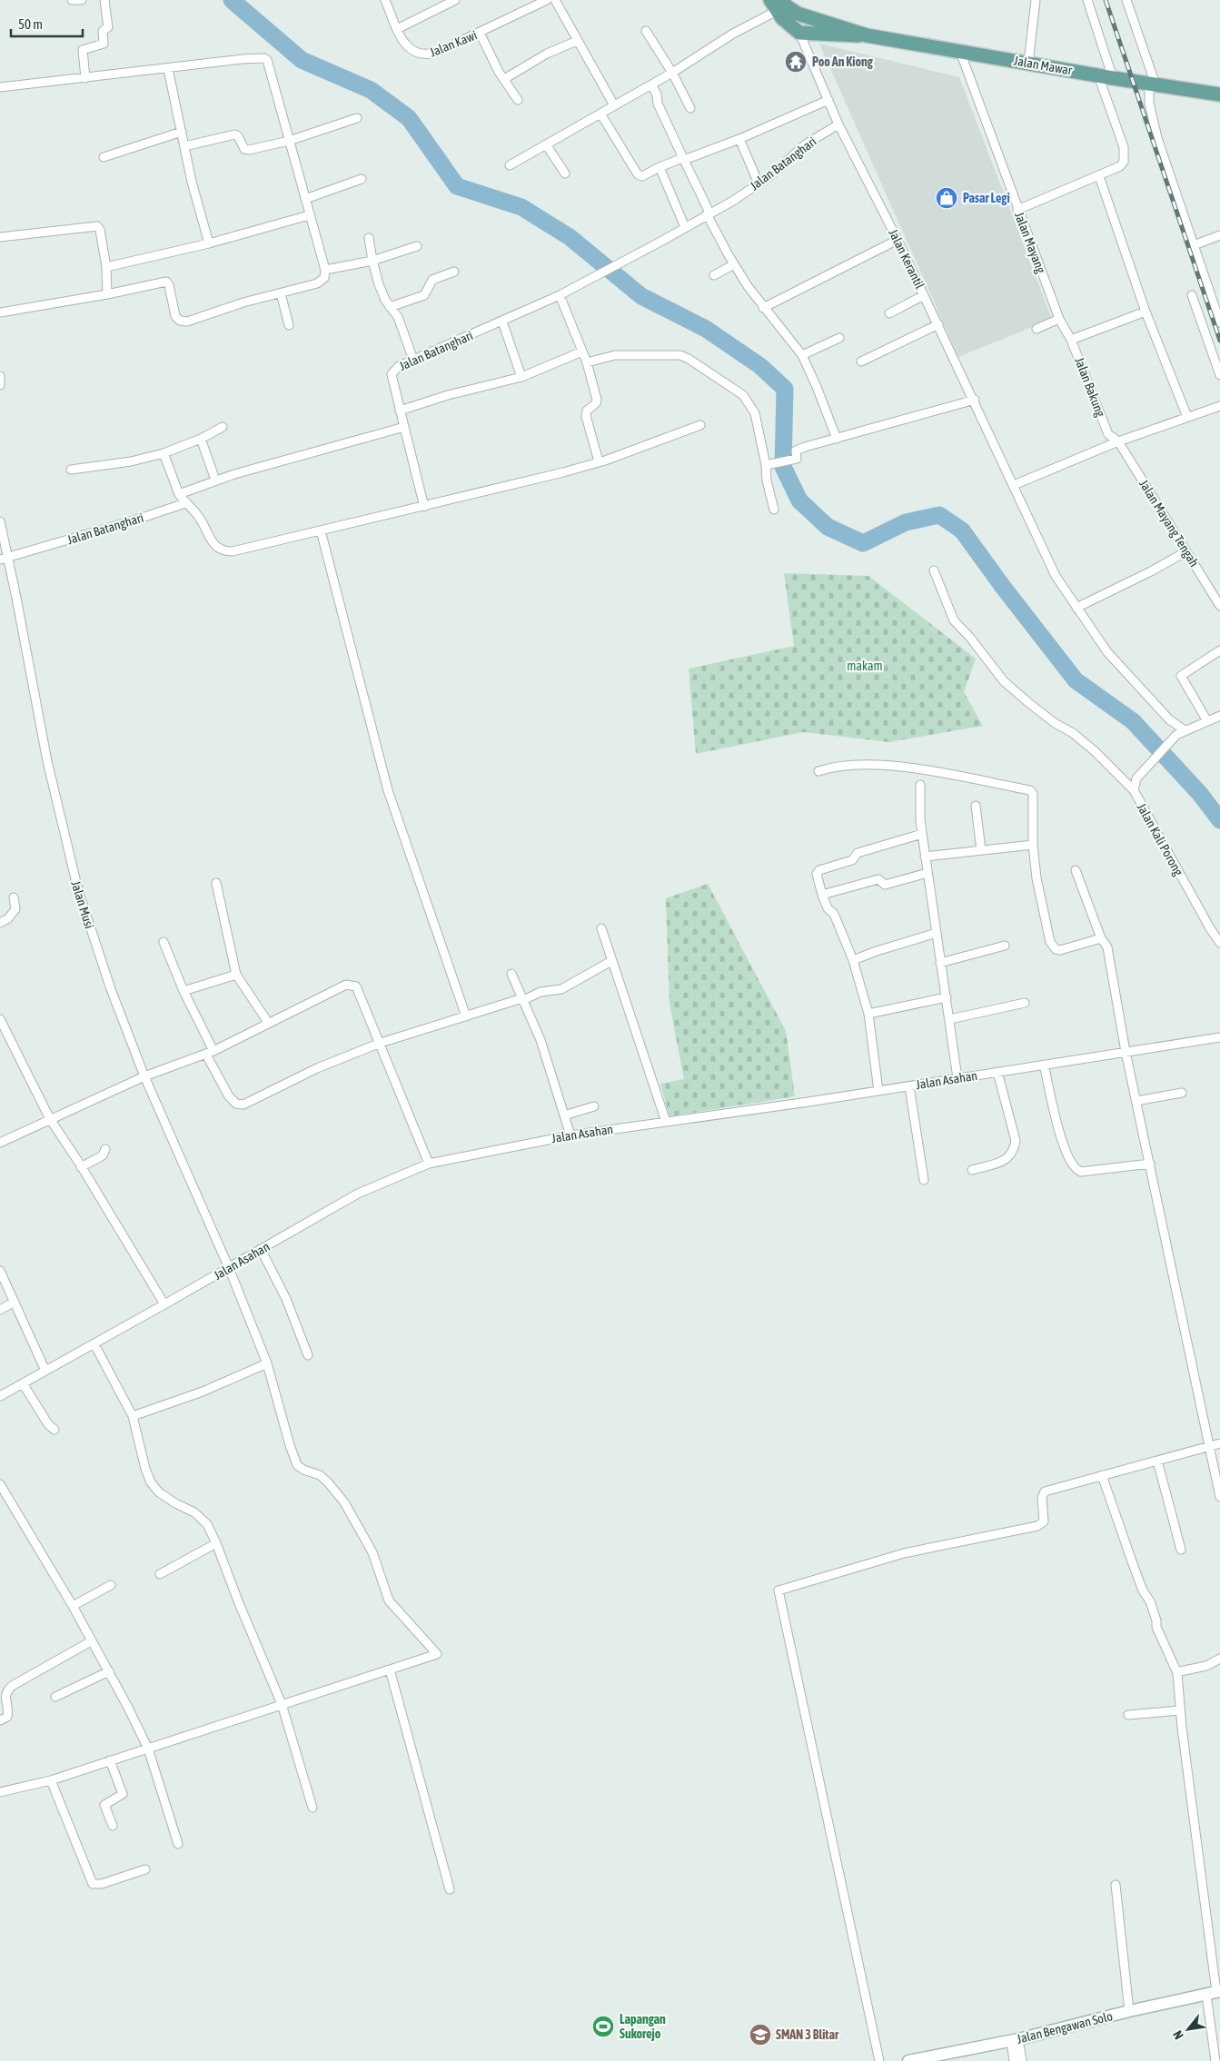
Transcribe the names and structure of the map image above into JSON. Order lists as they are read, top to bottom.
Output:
{
  "streets": {
    "main road": ["Jalan Mawar", "Jalan Bengawan Solo"],
    "street": [
      "Jalan Kawi",
      "Jalan Batanghari",
      "Jalan Mayang",
      "Jalan Kerantil",
      "Jalan Bakung",
      "Jalan Mayang Tengah",
      "Jalan Kali Porong",
      "Jalan Musi",
      "Jalan Asahan"
    ]
  },
  "crossings": [
    ["Jalan Mawar", "Jalan Mayang"],
    ["Jalan Mawar", "Jalan Kerantil"],
    ["Jalan Batanghari", "Jalan Kerantil"],
    ["Jalan Batanghari", "Jalan Musi"],
    ["Jalan Mayang", "Jalan Bakung"],
    ["Jalan Kerantil", "Jalan Kali Porong"],
    ["Jalan Bakung", "Jalan Mayang Tengah"],
    ["Jalan Musi", "Jalan Asahan"]
  ],
  "parks": ["makam"],
  "places": {
    "temple": ["Poo An Kiong"],
    "shop": ["Pasar Legi"],
    "sports": ["Lapangan Sukorejo"],
    "school or university": ["SMAN 3 Blitar"]
  },
  "scale_bar": "50 m",
  "north": "bottom left"
}
